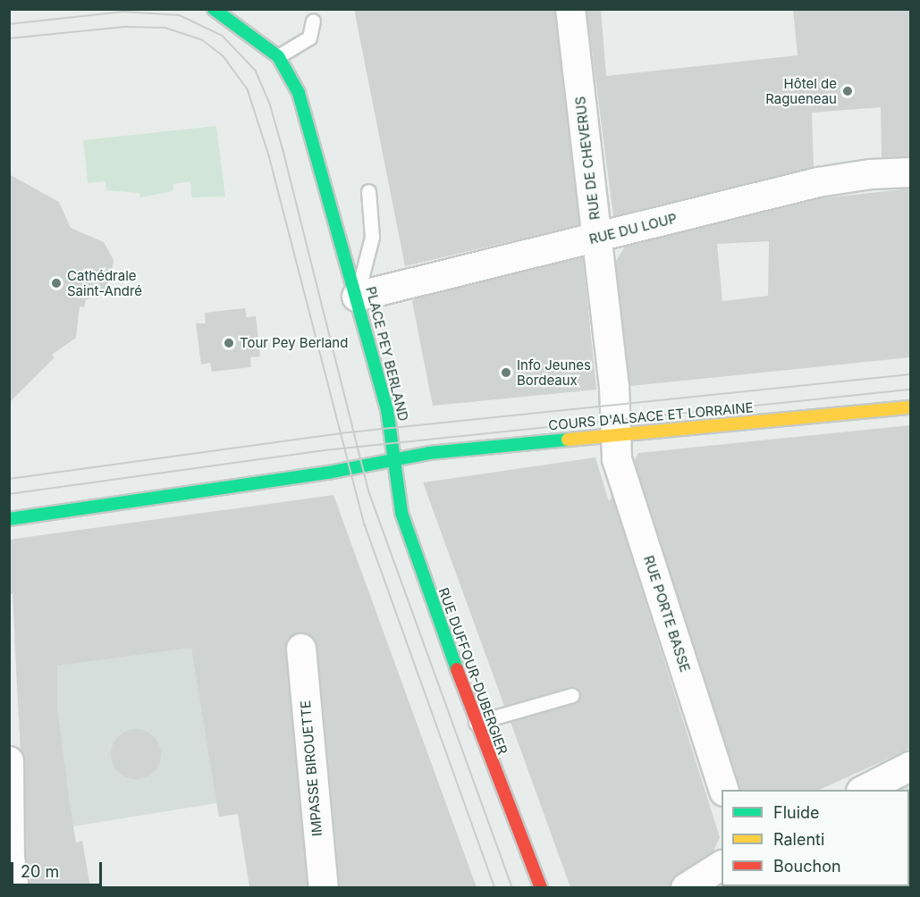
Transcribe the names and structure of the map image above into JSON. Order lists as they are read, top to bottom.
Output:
{
  "streets": {
    "street": [
      "RUE DE CHEVERUS",
      "RUE DU LOUP",
      "PLACE PEY BERLAND",
      "COURS D'ALSACE ET LORRAINE",
      "RUE PORTE BASSE",
      "RUE DUFFOUR-DUBERGIER",
      "IMPASSE BIROUETTE"
    ]
  },
  "crossings": [
    ["RUE DE CHEVERUS", "RUE DU LOUP"],
    ["RUE DE CHEVERUS", "COURS D'ALSACE ET LORRAINE"],
    ["RUE DE CHEVERUS", "RUE PORTE BASSE"],
    ["RUE DU LOUP", "PLACE PEY BERLAND"],
    ["PLACE PEY BERLAND", "COURS D'ALSACE ET LORRAINE"],
    ["PLACE PEY BERLAND", "RUE DUFFOUR-DUBERGIER"],
    ["COURS D'ALSACE ET LORRAINE", "RUE PORTE BASSE"],
    ["COURS D'ALSACE ET LORRAINE", "RUE DUFFOUR-DUBERGIER"]
  ],
  "places": [
    "Hôtel de Ragueneau",
    "Cathédrale Saint-André",
    "Tour Pey Berland",
    "Info Jeunes Bordeaux"
  ],
  "legend": ["Fluide", "Ralenti", "Bouchon"],
  "scale_bar": "20 m"
}
